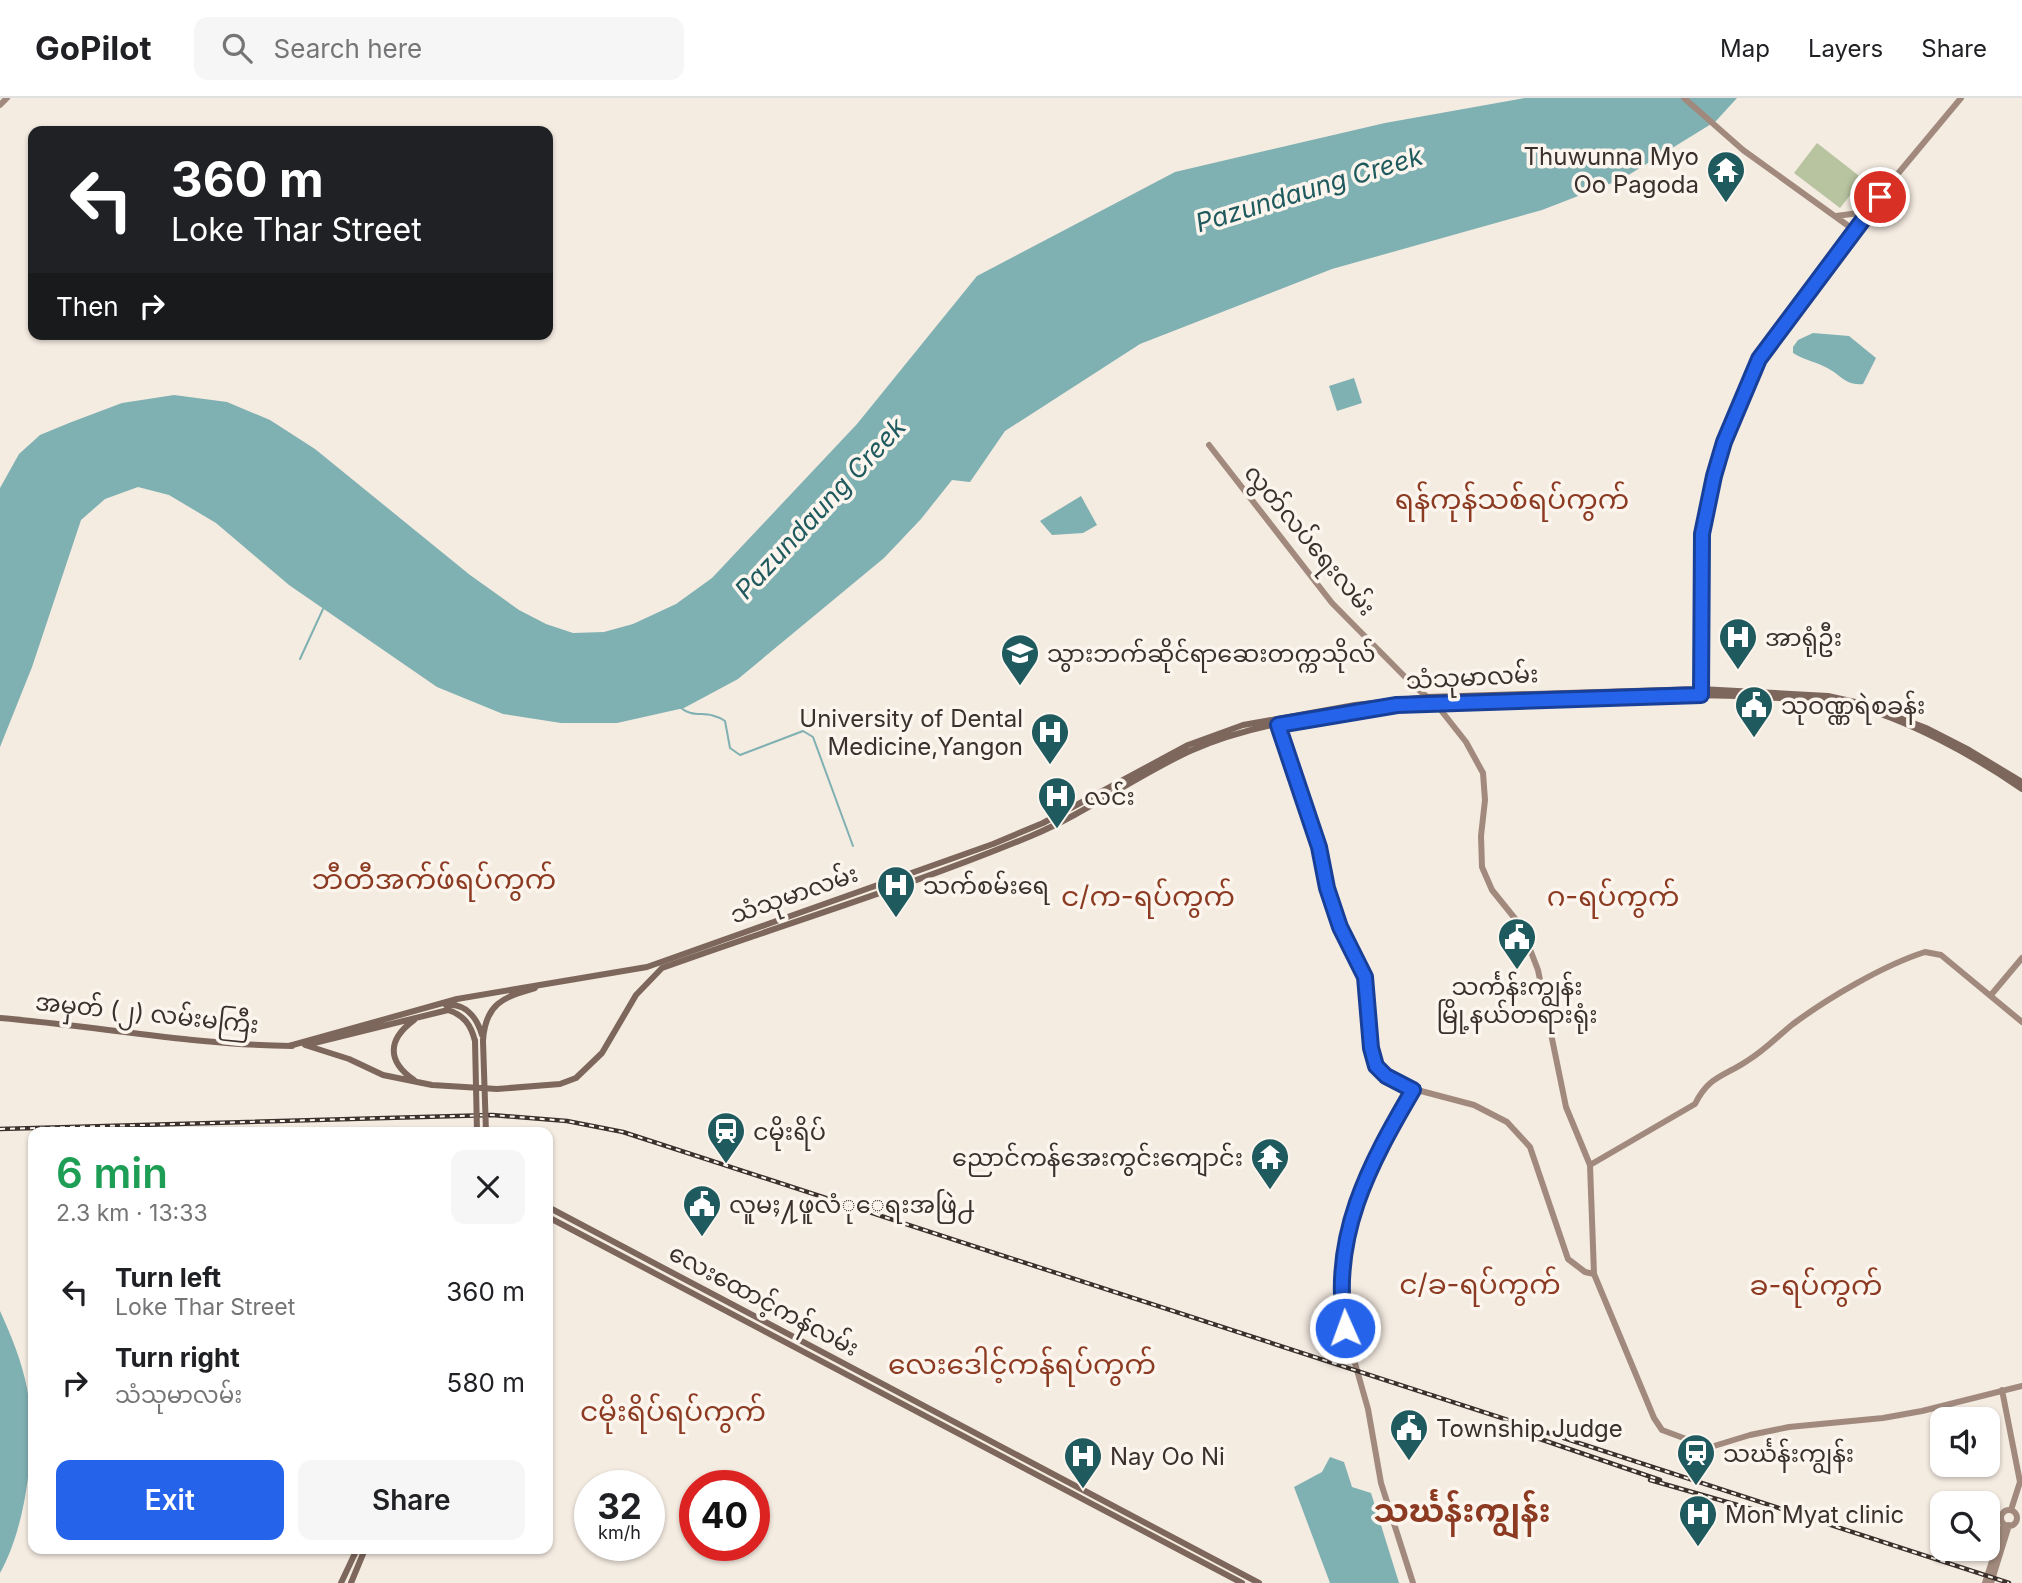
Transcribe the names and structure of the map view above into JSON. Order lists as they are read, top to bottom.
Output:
{
  "streets": {
    "main road": ["သံသုမာလမ်း", "အမှတ် (၂) လမ်းမကြီး", "လေးထောင့်ကန်လမ်း"],
    "street": ["လွတ်လပ်ရေးလမ်း"]
  },
  "crossings": [
    ["လွတ်လပ်ရေးလမ်း", "သံသုမာလမ်း"]
  ],
  "districts": [
    "ရန်ကုန်သစ်ရပ်ကွက်",
    "ဘီတီအက်ဖ်ရပ်ကွက်",
    "င/က-ရပ်ကွက်",
    "ဂ-ရပ်ကွက်",
    "င/ခ-ရပ်ကွက်",
    "ခ-ရပ်ကွက်",
    "လေးဒေါင့်ကန်ရပ်ကွက်",
    "ငမိုးရိပ်ရပ်ကွက်",
    "သင်္ဃန်းကျွန်း"
  ],
  "water": ["Pazundaung Creek"],
  "places": {
    "temple": ["Thuwunna Myo Oo Pagoda", "ညောင်ကန်အေးကွင်းကျောင်း"],
    "hospital": [
      "အာရုံဦး",
      "University of Dental Medicine,Yangon",
      "လင်း",
      "သက်စမ်းရေ",
      "Nay Oo Ni",
      "Mon Myat clinic"
    ],
    "school or university": ["သွားဘက်‌ဆိုင်ရာဆေးတက္ကသိုလ်"],
    "public building": [
      "သုဝဏ္ဏရဲစခန်း",
      "သင်္ကန်းကျွန်း မြို့နယ်တရားရုံး",
      "လူမႈ႔ဖူလံုေရးအဖြဲ႕",
      "Township Judge"
    ],
    "station": ["ငမိုးရိပ်", "သင်္ဃန်းကျွန်း"]
  },
  "page": {
    "header": "GoPilot",
    "search": "Search here",
    "nav": ["Map", "Layers", "Share"],
    "turn": ["360 m", "Loke Thar Street"],
    "then": "Then",
    "heading": ["6 min", "2.3 km · 13:33"],
    "list": [
      {
        "name": "Turn left",
        "note": "Loke Thar Street",
        "value": "360 m"
      },
      {
        "name": "Turn right",
        "note": "သံသုမာလမ်း",
        "value": "580 m"
      }
    ],
    "buttons": ["Exit", "Share"],
    "speed": "32 km/h",
    "limit": "40"
  }
}
